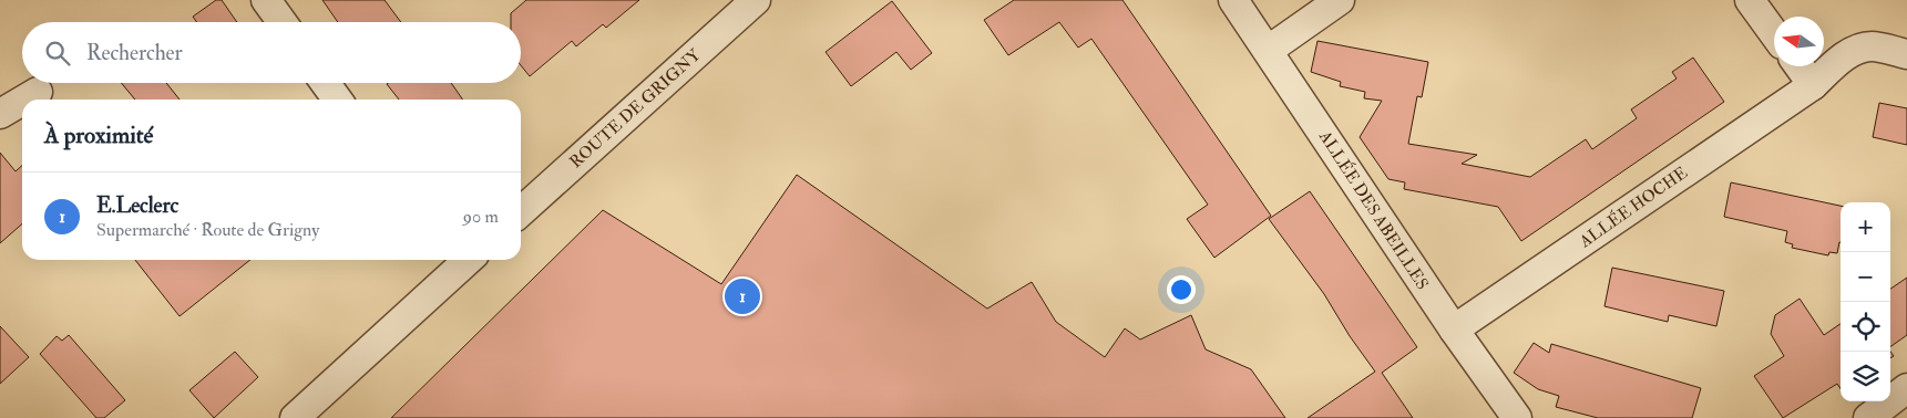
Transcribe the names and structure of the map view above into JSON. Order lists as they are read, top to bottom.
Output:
{
  "streets": {
    "street": ["ROUTE DE GRIGNY", "ALLÉE HOCHE", "ALLÉE DES ABEILLES"]
  },
  "crossings": [
    ["ALLÉE HOCHE", "ALLÉE DES ABEILLES"]
  ],
  "north": "left",
  "page": {
    "search": "Rechercher",
    "heading": "À proximité",
    "list": [
      {
        "mark": "1",
        "name": "E.Leclerc",
        "note": "Supermarché · Route de Grigny",
        "value": "90 m"
      }
    ],
    "map_buttons": ["+", "−"],
    "pins": "1"
  }
}
